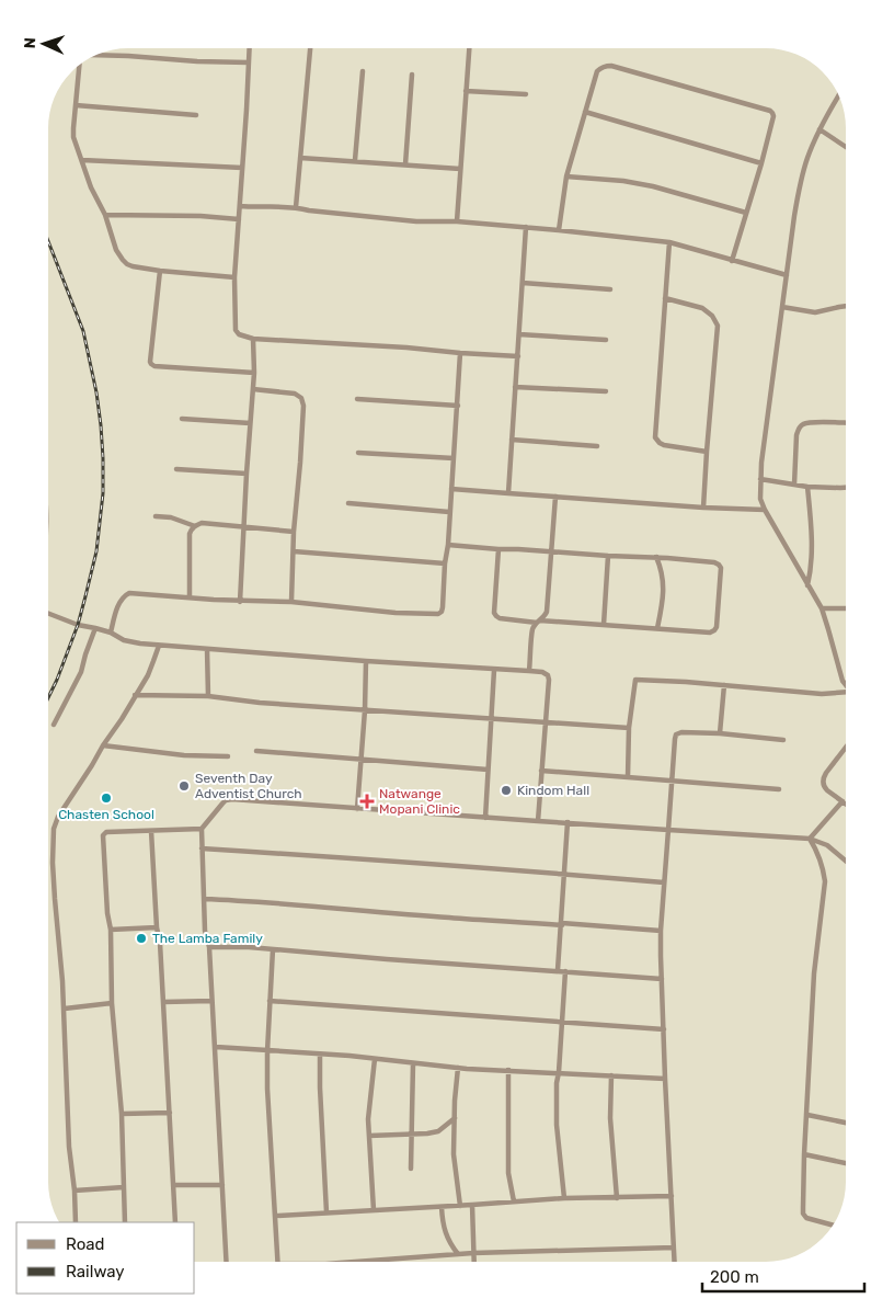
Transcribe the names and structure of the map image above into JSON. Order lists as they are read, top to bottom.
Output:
{
  "places": {
    "other": [
      "Seventh Day Adventist Church",
      "Kindom Hall",
      "Chasten School",
      "The Lamba Family"
    ],
    "health": ["Natwange Mopani Clinic"]
  },
  "legend": ["Road", "Railway"],
  "scale_bar": "200 m",
  "north": "left"
}
